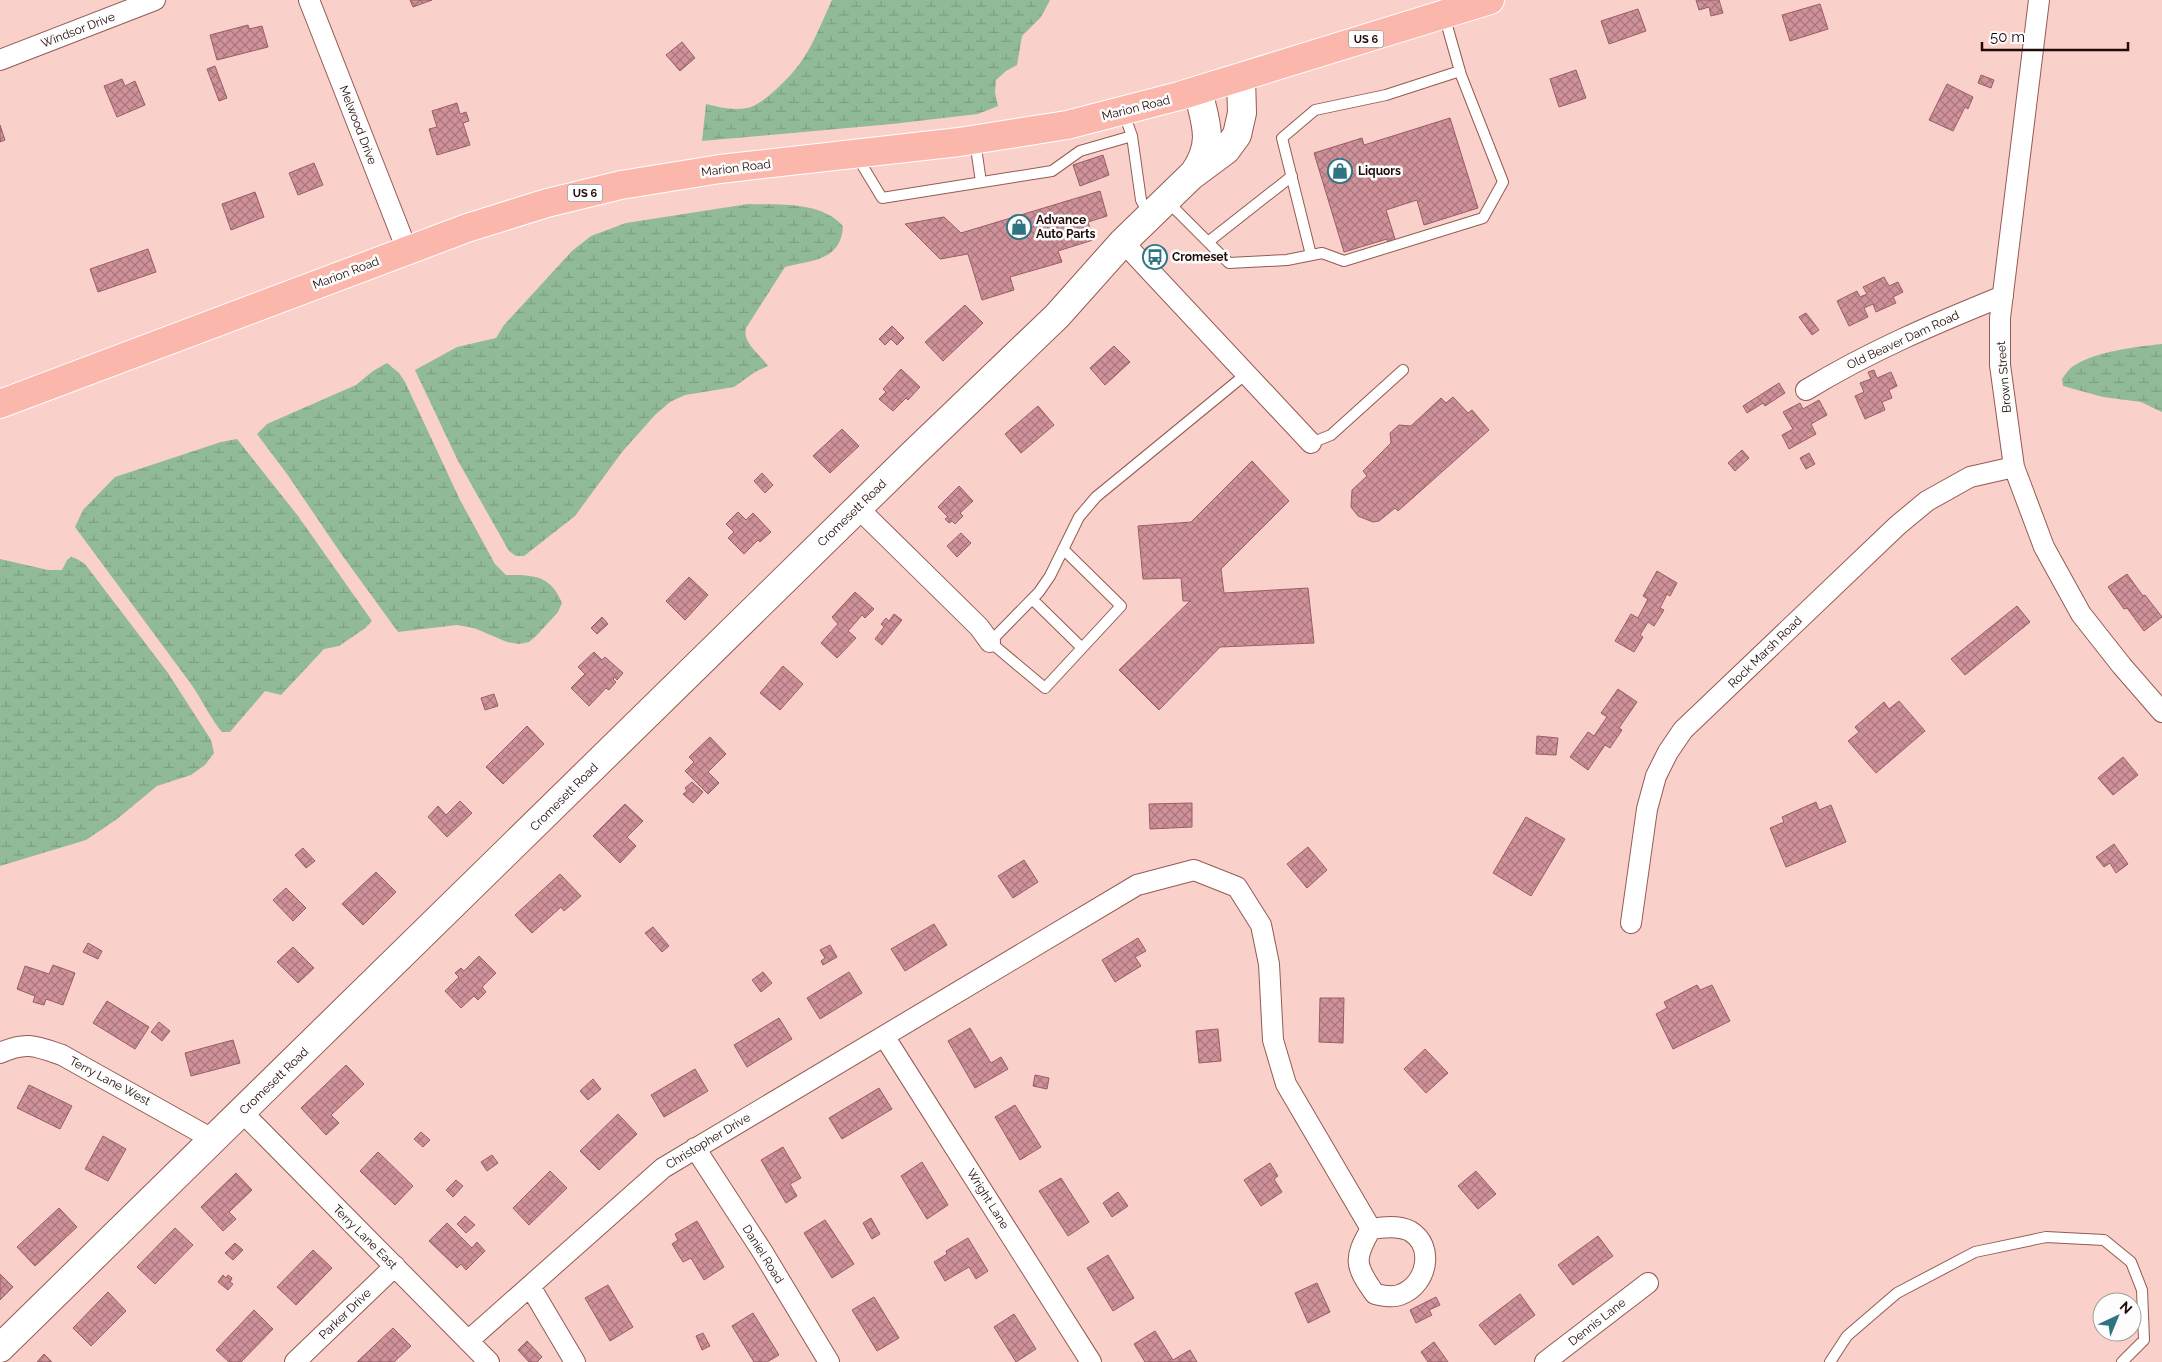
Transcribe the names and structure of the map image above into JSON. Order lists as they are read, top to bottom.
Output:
{
  "streets": {
    "main road": ["US 6", "Marion Road"],
    "street": [
      "Windsor Drive",
      "Melwood Drive",
      "Old Beaver Dam Road",
      "Brown Street",
      "Cromesett Road",
      "Rock Marsh Road",
      "Terry Lane West",
      "Christopher Drive",
      "Wright Lane",
      "Terry Lane East",
      "Daniel Road",
      "Parker Drive",
      "Dennis Lane"
    ]
  },
  "crossings": [
    ["Marion Road", "Melwood Drive"],
    ["Old Beaver Dam Road", "Brown Street"],
    ["Brown Street", "Rock Marsh Road"],
    ["Cromesett Road", "Terry Lane West"],
    ["Cromesett Road", "Terry Lane East"],
    ["Christopher Drive", "Wright Lane"],
    ["Christopher Drive", "Terry Lane East"],
    ["Christopher Drive", "Daniel Road"],
    ["Terry Lane East", "Parker Drive"]
  ],
  "places": {
    "shop": ["Liquors", "Advance Auto Parts"],
    "bus stop": ["Cromeset"]
  },
  "scale_bar": "50 m",
  "north": "top right"
}
